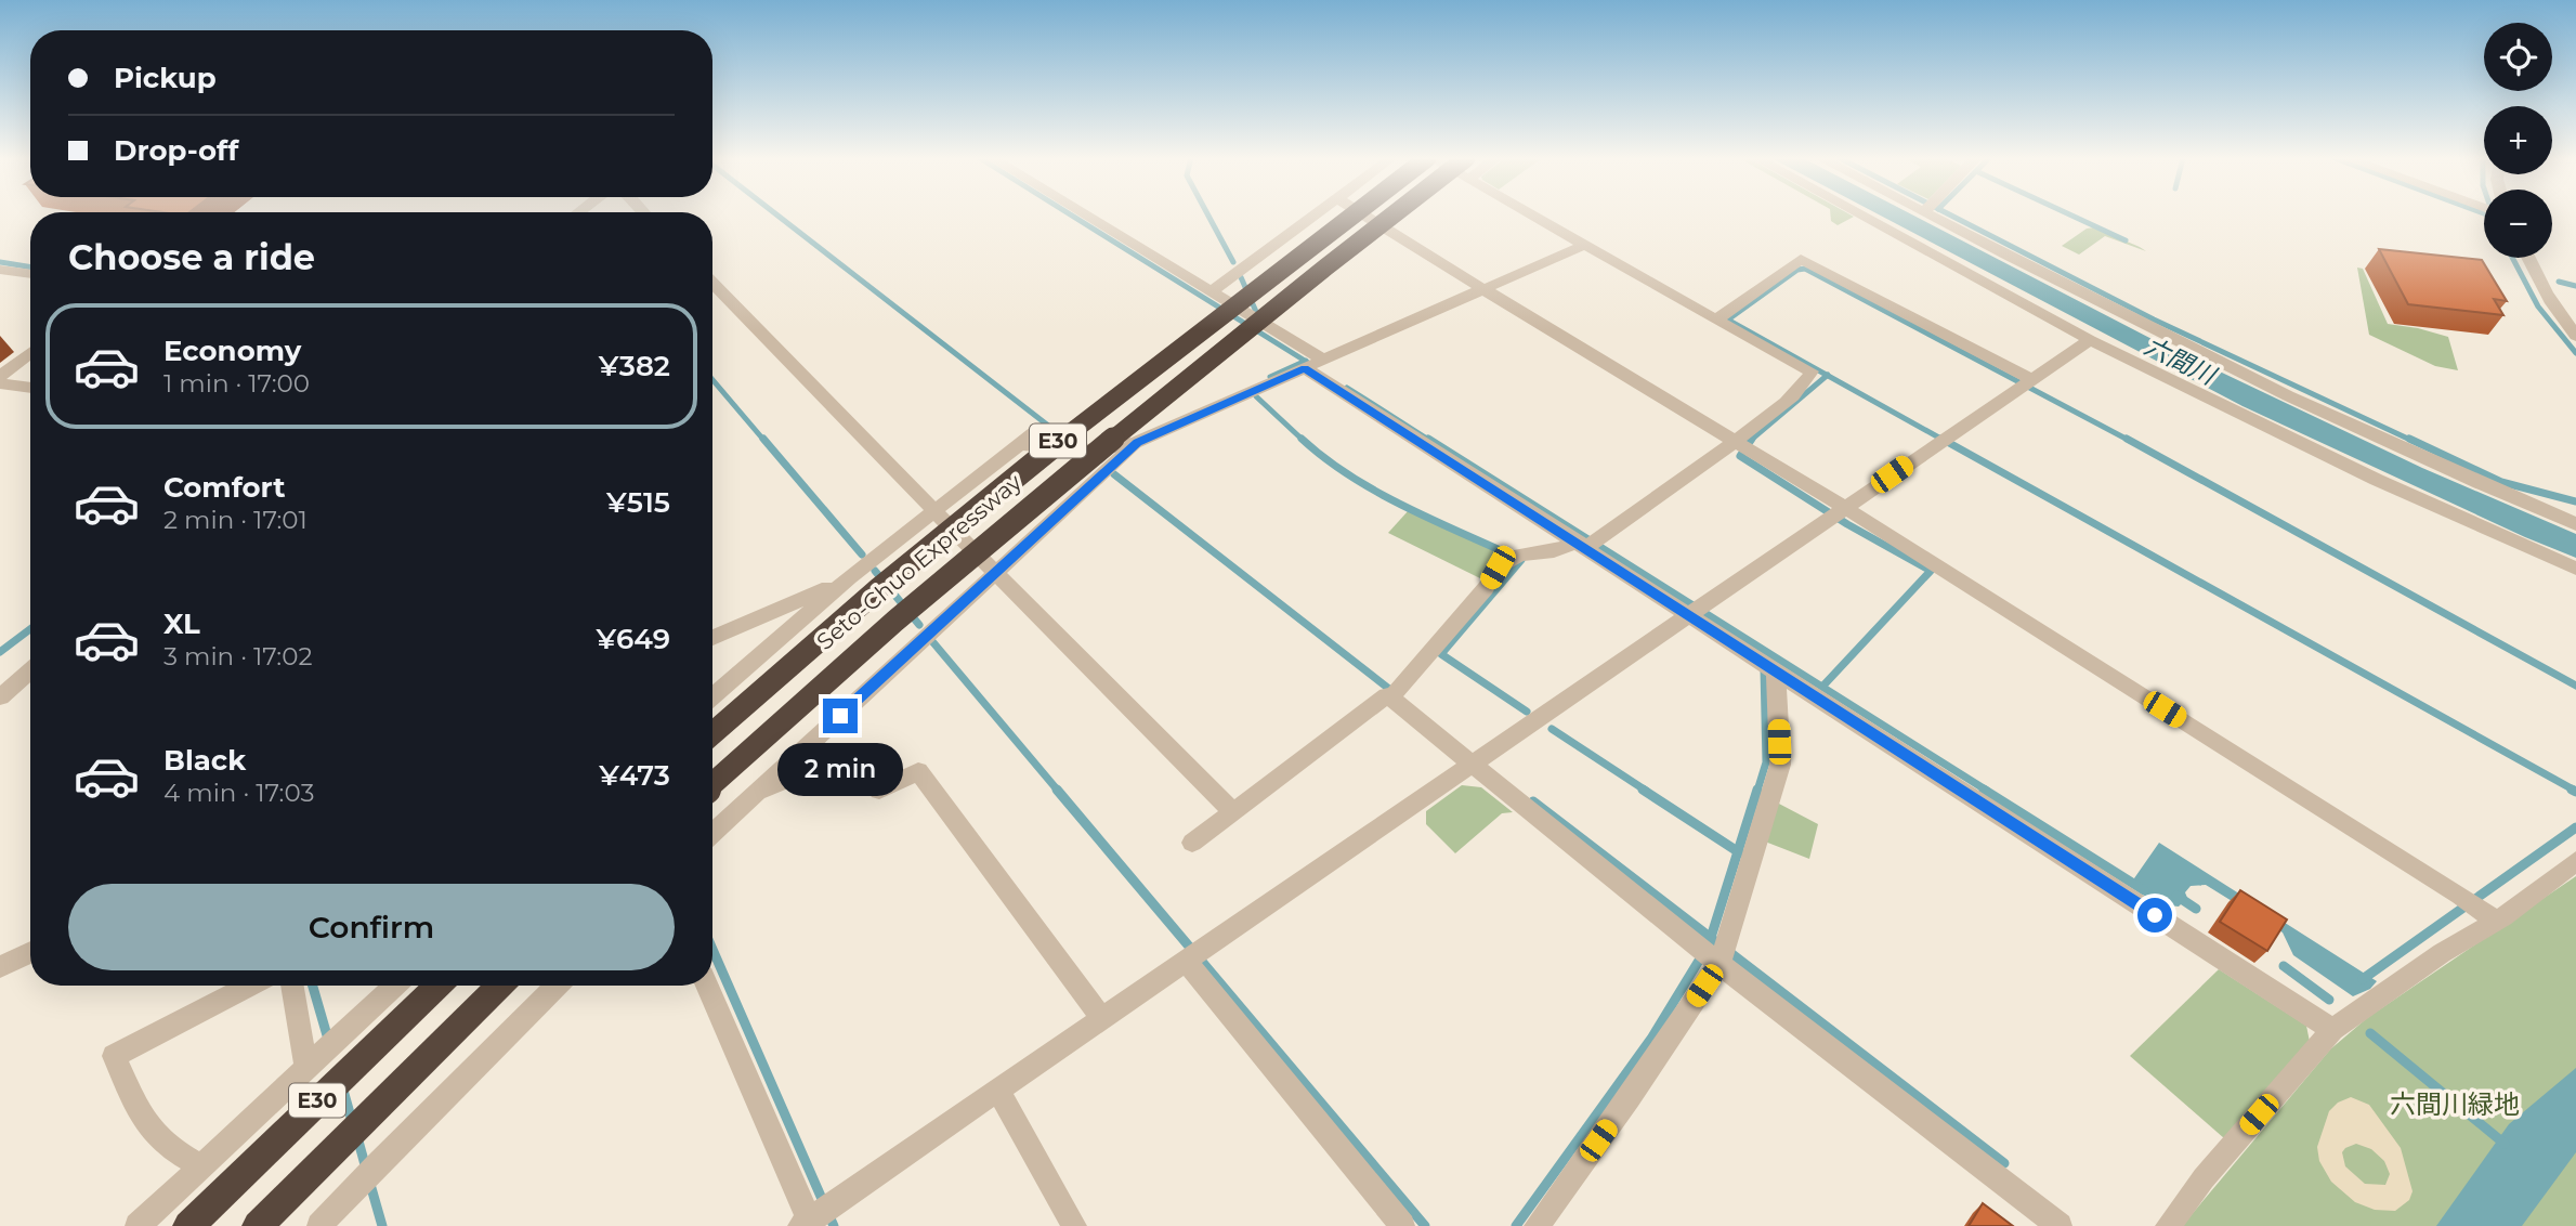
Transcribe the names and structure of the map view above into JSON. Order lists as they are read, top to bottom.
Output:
{
  "streets": {
    "highway": ["E30", "Seto-Chuo Expressway"]
  },
  "water": ["六間川"],
  "parks": ["六間川緑地"],
  "page": {
    "map_buttons": ["+", "−"],
    "banner": ["Pickup", "Drop-off"],
    "heading": "Choose a ride",
    "list": [
      {
        "name": "Economy",
        "note": "1 min · 17:00",
        "value": "¥382"
      },
      {
        "name": "Comfort",
        "note": "2 min · 17:01",
        "value": "¥515"
      },
      {
        "name": "XL",
        "note": "3 min · 17:02",
        "value": "¥649"
      },
      {
        "name": "Black",
        "note": "4 min · 17:03",
        "value": "¥473"
      }
    ],
    "bubble": "2 min",
    "buttons": "Confirm"
  }
}
